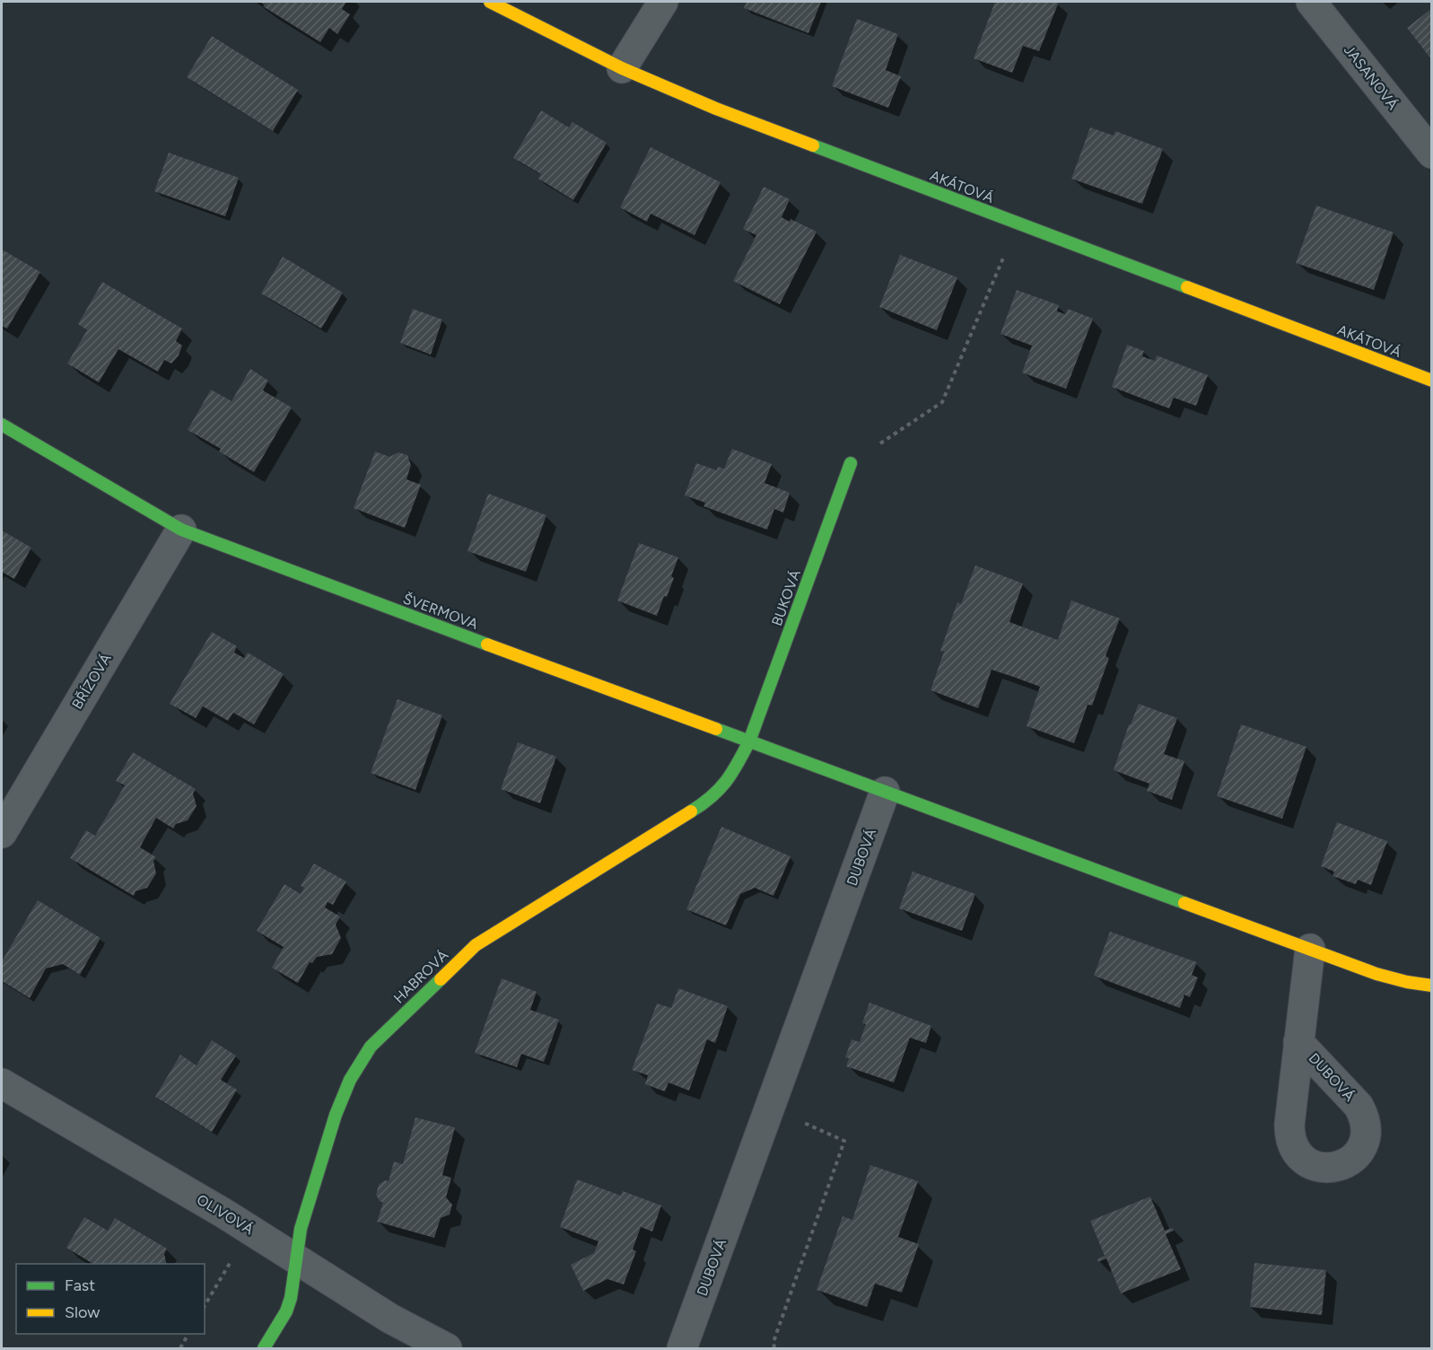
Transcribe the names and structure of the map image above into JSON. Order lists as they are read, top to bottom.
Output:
{
  "streets": {
    "street": [
      "JASANOVÁ",
      "AKÁTOVÁ",
      "BUKOVÁ",
      "ŠVERMOVA",
      "BŘÍZOVÁ",
      "DUBOVÁ",
      "HABROVÁ",
      "OLIVOVÁ"
    ]
  },
  "crossings": [
    ["BUKOVÁ", "ŠVERMOVA"],
    ["BUKOVÁ", "HABROVÁ"],
    ["ŠVERMOVA", "BŘÍZOVÁ"],
    ["ŠVERMOVA", "DUBOVÁ"],
    ["ŠVERMOVA", "HABROVÁ"],
    ["HABROVÁ", "OLIVOVÁ"]
  ],
  "legend": ["Fast", "Slow"]
}
